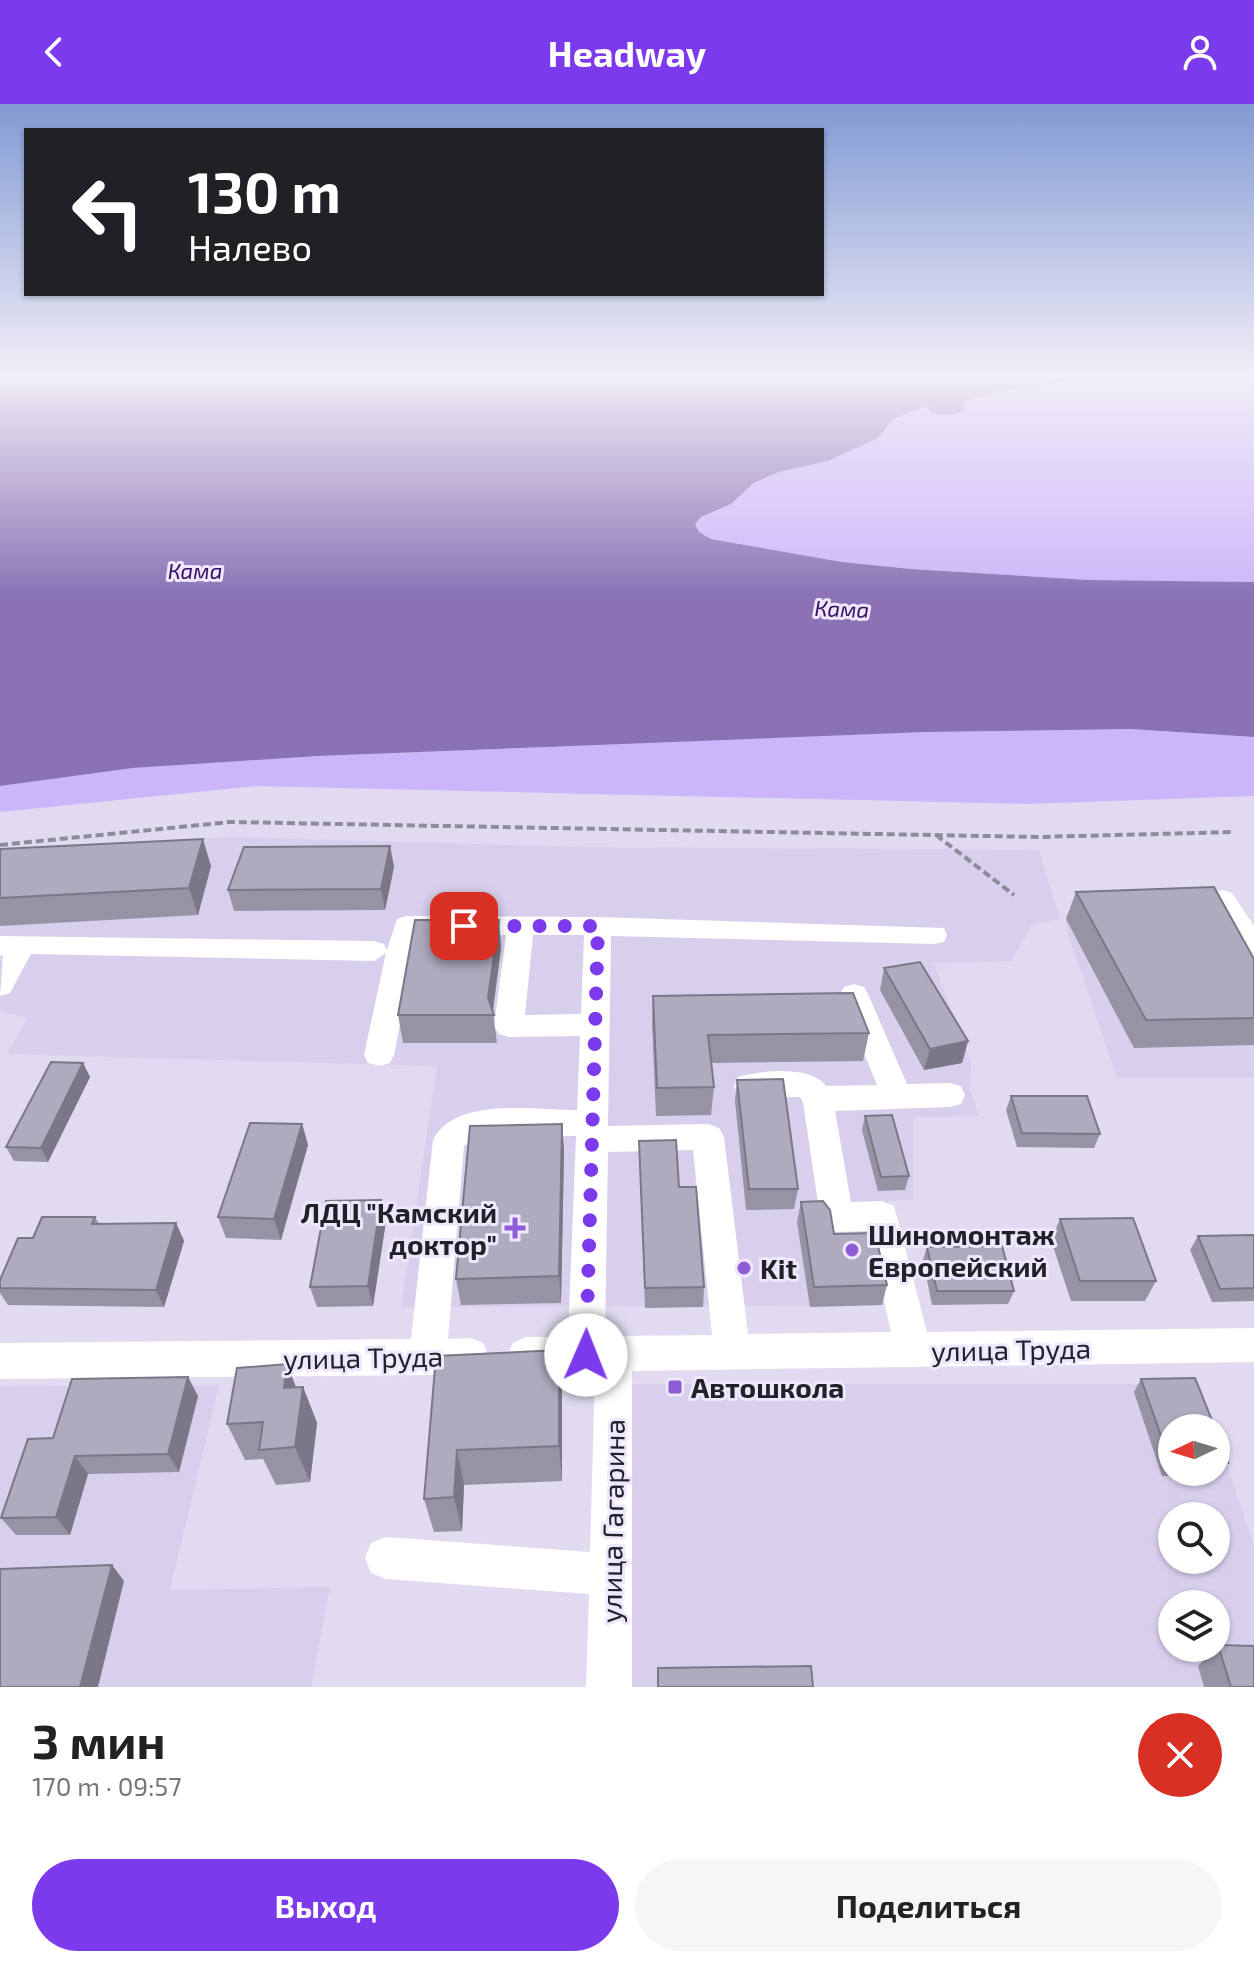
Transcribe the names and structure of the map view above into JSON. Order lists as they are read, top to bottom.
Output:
{
  "streets": {
    "street": ["улица Труда", "улица Гагарина"]
  },
  "crossings": [
    ["улица Труда", "улица Гагарина"]
  ],
  "water": ["Кама"],
  "places": {
    "health": ["ЛДЦ \"Камский доктор\""],
    "other": ["Шиномонтаж Европейский", "Kit"],
    "transit": ["Автошкола"]
  },
  "north": "left",
  "page": {
    "header": "Headway",
    "turn": ["130 m", "Налево"],
    "heading": ["3 мин", "170 m · 09:57"],
    "buttons": ["Выход", "Поделиться"]
  }
}
